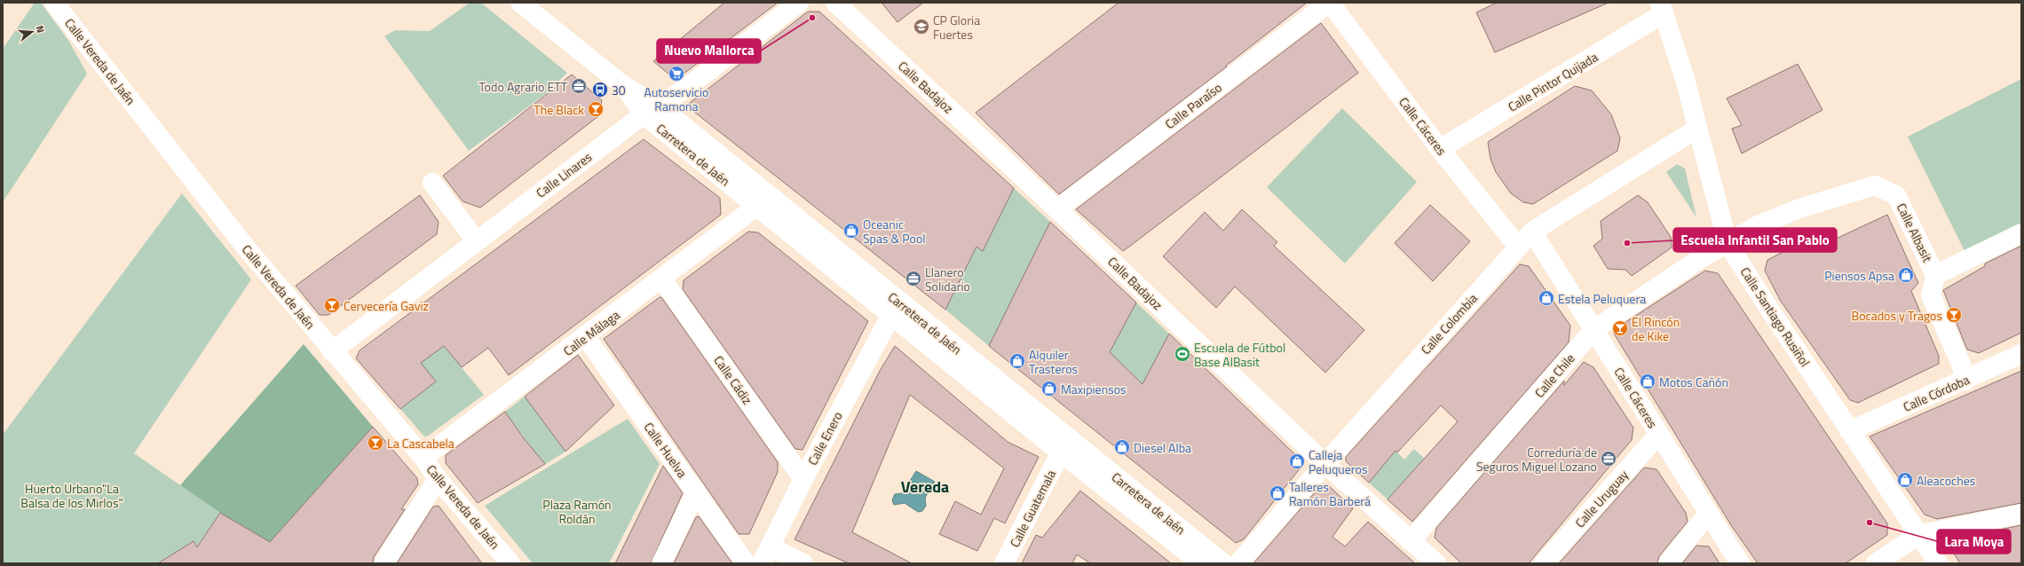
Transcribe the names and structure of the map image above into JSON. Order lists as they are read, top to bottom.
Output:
{
  "streets": {
    "main road": [
      "Calle Vereda de Jaén",
      "Calle Pintor Quijada",
      "Calle Badajoz",
      "Calle Paraíso",
      "Calle Cáceres",
      "Carretera de Jaén",
      "Calle Linares",
      "Calle Albasit",
      "Calle Santiago Rusiñol",
      "Calle Colombia",
      "Calle Málaga",
      "Calle Chile",
      "Calle Cádiz",
      "Calle Córdoba",
      "Calle Enero",
      "Calle Huelva",
      "Calle Uruguay",
      "Calle Guatemala"
    ]
  },
  "crossings": [
    ["Calle Vereda de Jaén", "Calle Linares"],
    ["Calle Vereda de Jaén", "Calle Málaga"],
    ["Calle Pintor Quijada", "Calle Cáceres"],
    ["Calle Pintor Quijada", "Calle Santiago Rusiñol"],
    ["Calle Badajoz", "Calle Paraíso"],
    ["Calle Badajoz", "Calle Colombia"],
    ["Calle Badajoz", "Calle Chile"],
    ["Calle Paraíso", "Calle Cáceres"],
    ["Calle Cáceres", "Calle Colombia"],
    ["Calle Cáceres", "Calle Chile"],
    ["Calle Cáceres", "Calle Uruguay"],
    ["Carretera de Jaén", "Calle Linares"],
    ["Carretera de Jaén", "Calle Málaga"],
    ["Carretera de Jaén", "Calle Enero"],
    ["Carretera de Jaén", "Calle Guatemala"],
    ["Calle Albasit", "Calle Santiago Rusiñol"],
    ["Calle Albasit", "Calle Chile"],
    ["Calle Albasit", "Calle Córdoba"],
    ["Calle Santiago Rusiñol", "Calle Colombia"],
    ["Calle Santiago Rusiñol", "Calle Chile"],
    ["Calle Santiago Rusiñol", "Calle Córdoba"],
    ["Calle Málaga", "Calle Cádiz"],
    ["Calle Málaga", "Calle Huelva"],
    ["Calle Cádiz", "Calle Enero"]
  ],
  "districts": ["Vereda"],
  "parks": ["Huerto Urbano\"La Balsa de los Mirlos\"", "Plaza Ramón Roldán"],
  "places": {
    "other": ["Nuevo Mallorca", "Escuela Infantil San Pablo", "Lara Moya"],
    "school or university": ["CP Gloria Fuertes"],
    "supermarket": ["Autoservicio Ramona"],
    "office": ["Todo Agrario ETT", "Llanero Solidario", "Correduría de Seguros Miguel Lozano"],
    "bus stop": ["30"],
    "bar": [
      "The Black",
      "Cervecería Gaviz",
      "Bocados y Tragos",
      "El Rincón de Kike",
      "La Cascabela"
    ],
    "shop": [
      "Oceanic Spas & Pool",
      "Piensos Apsa",
      "Estela Peluquera",
      "Alquiler Trasteros",
      "Motos Cañón",
      "Maxipiensos",
      "Diesel Alba",
      "Calleja Peluqueros",
      "Aleacoches",
      "Talleres Ramón Barberá"
    ],
    "sports": ["Escuela de Fútbol Base AlBasit"]
  },
  "north": "right"
}
